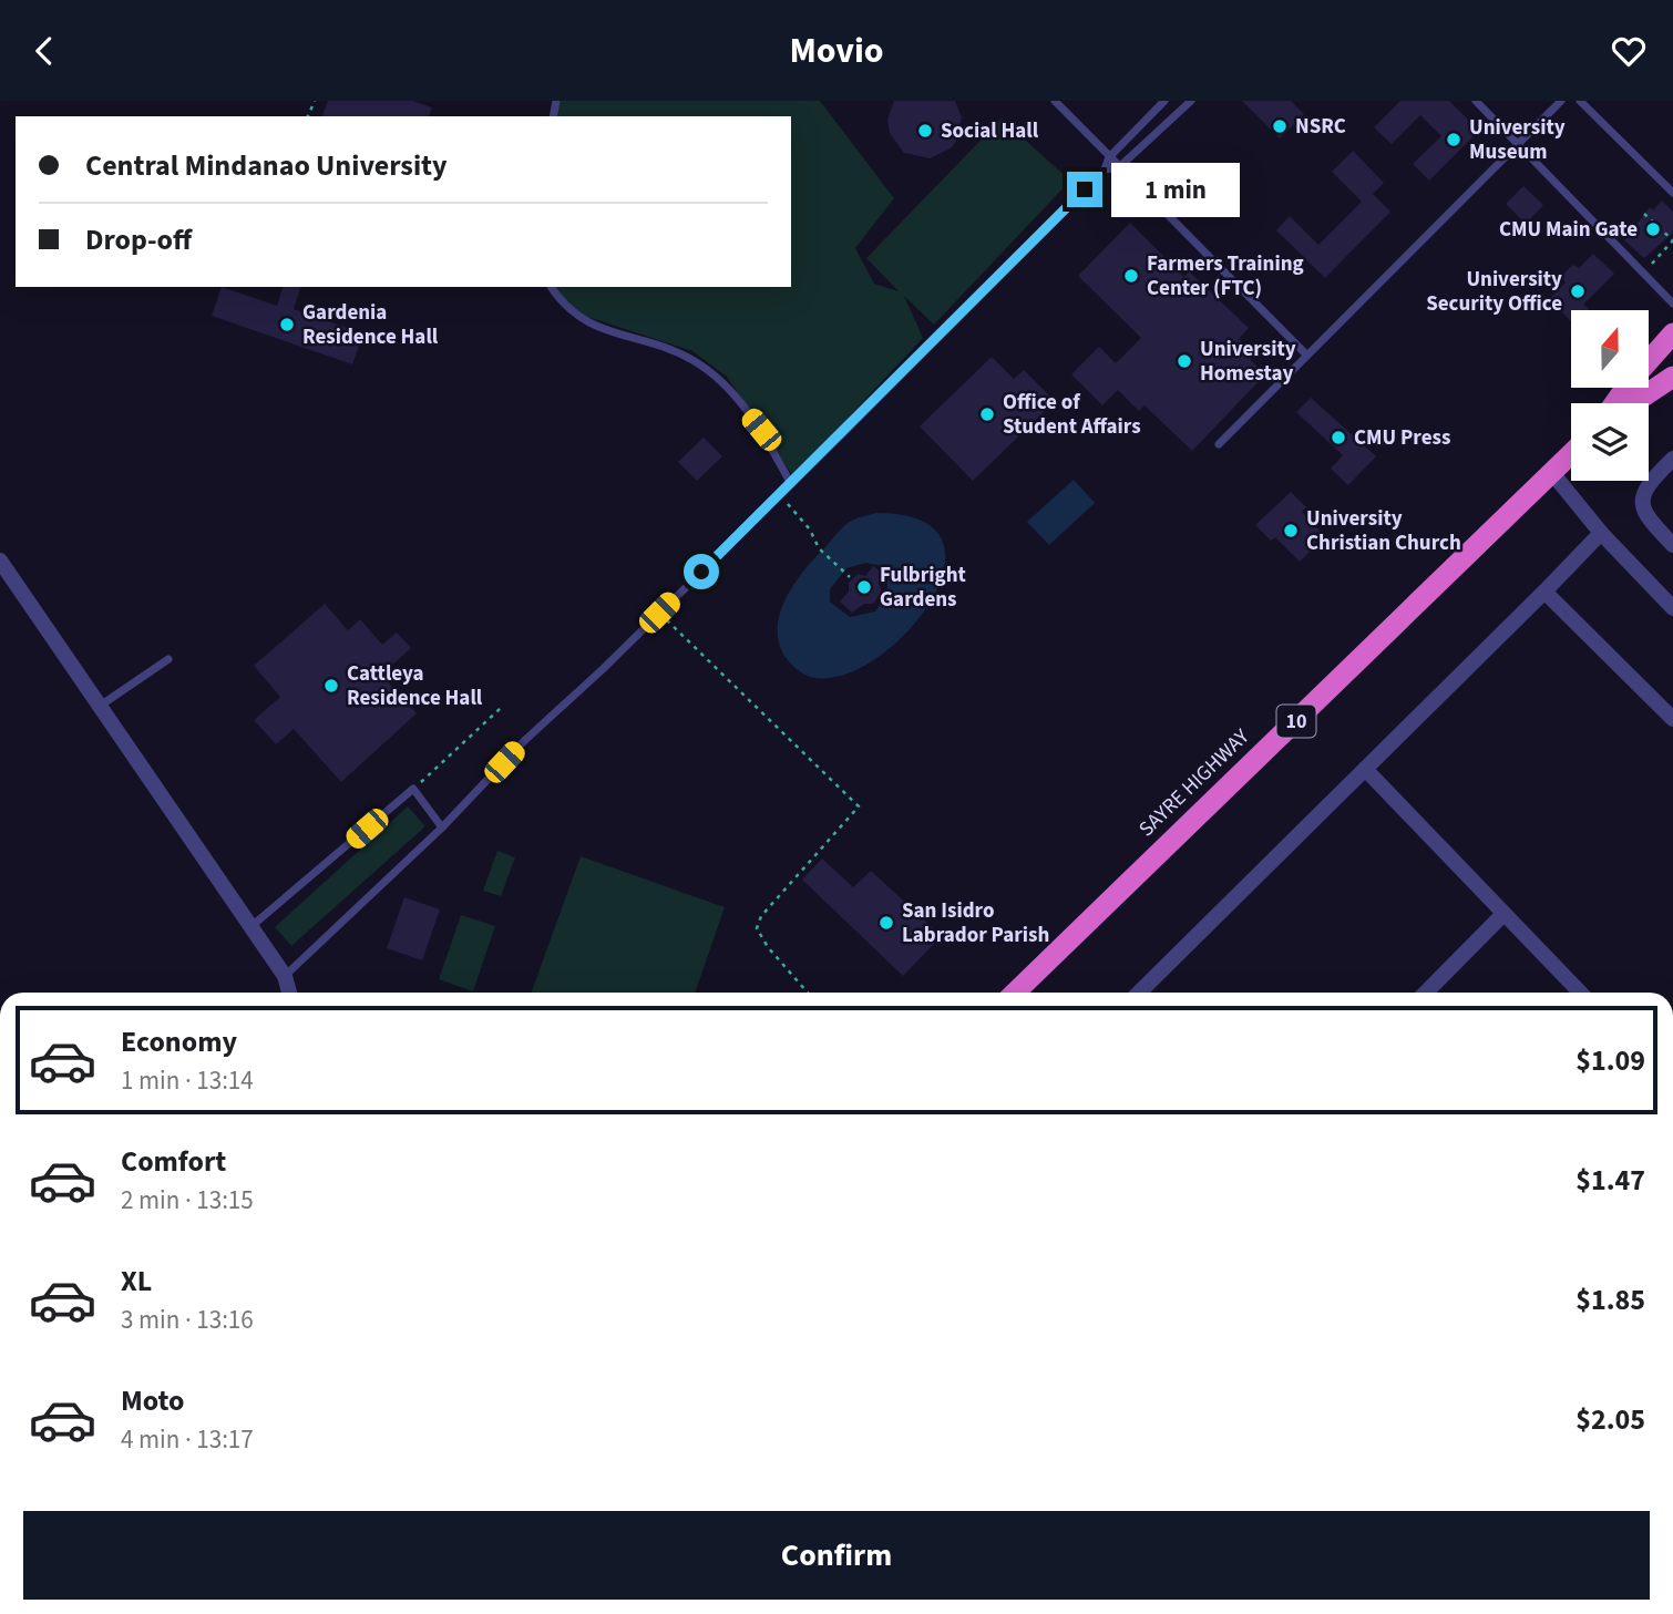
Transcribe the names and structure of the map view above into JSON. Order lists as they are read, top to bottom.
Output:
{
  "streets": {
    "highway": ["10", "SAYRE HIGHWAY"]
  },
  "places": [
    "NSRC",
    "Social Hall",
    "University Museum",
    "CMU Main Gate",
    "Farmers Training Center (FTC)",
    "University Security Office",
    "Gardenia Residence Hall",
    "University Homestay",
    "Office of Student Affairs",
    "CMU Press",
    "University Christian Church",
    "Fulbright Gardens",
    "Cattleya Residence Hall",
    "San Isidro Labrador Parish"
  ],
  "north": "top",
  "page": {
    "header": "Movio",
    "banner": ["Central Mindanao University", "Drop-off"],
    "bubble": "1 min",
    "list": [
      {
        "name": "Economy",
        "note": "1 min · 13:14",
        "value": "$1.09"
      },
      {
        "name": "Comfort",
        "note": "2 min · 13:15",
        "value": "$1.47"
      },
      {
        "name": "XL",
        "note": "3 min · 13:16",
        "value": "$1.85"
      },
      {
        "name": "Moto",
        "note": "4 min · 13:17",
        "value": "$2.05"
      }
    ],
    "buttons": "Confirm"
  }
}
